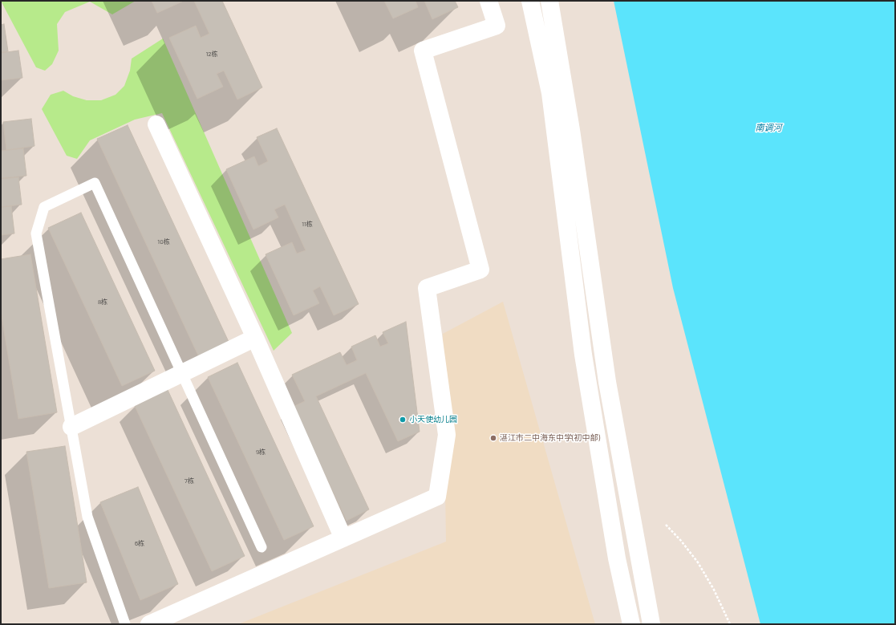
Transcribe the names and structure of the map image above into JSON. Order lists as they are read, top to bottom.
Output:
{
  "water": ["南调河"],
  "places": ["小天使幼儿园", "湛江市二中海东中学(初中部)"],
  "house_numbers": [
    "12栋",
    "11栋",
    "10栋",
    "8栋",
    "9栋",
    "7栋",
    "6栋"
  ]
}
